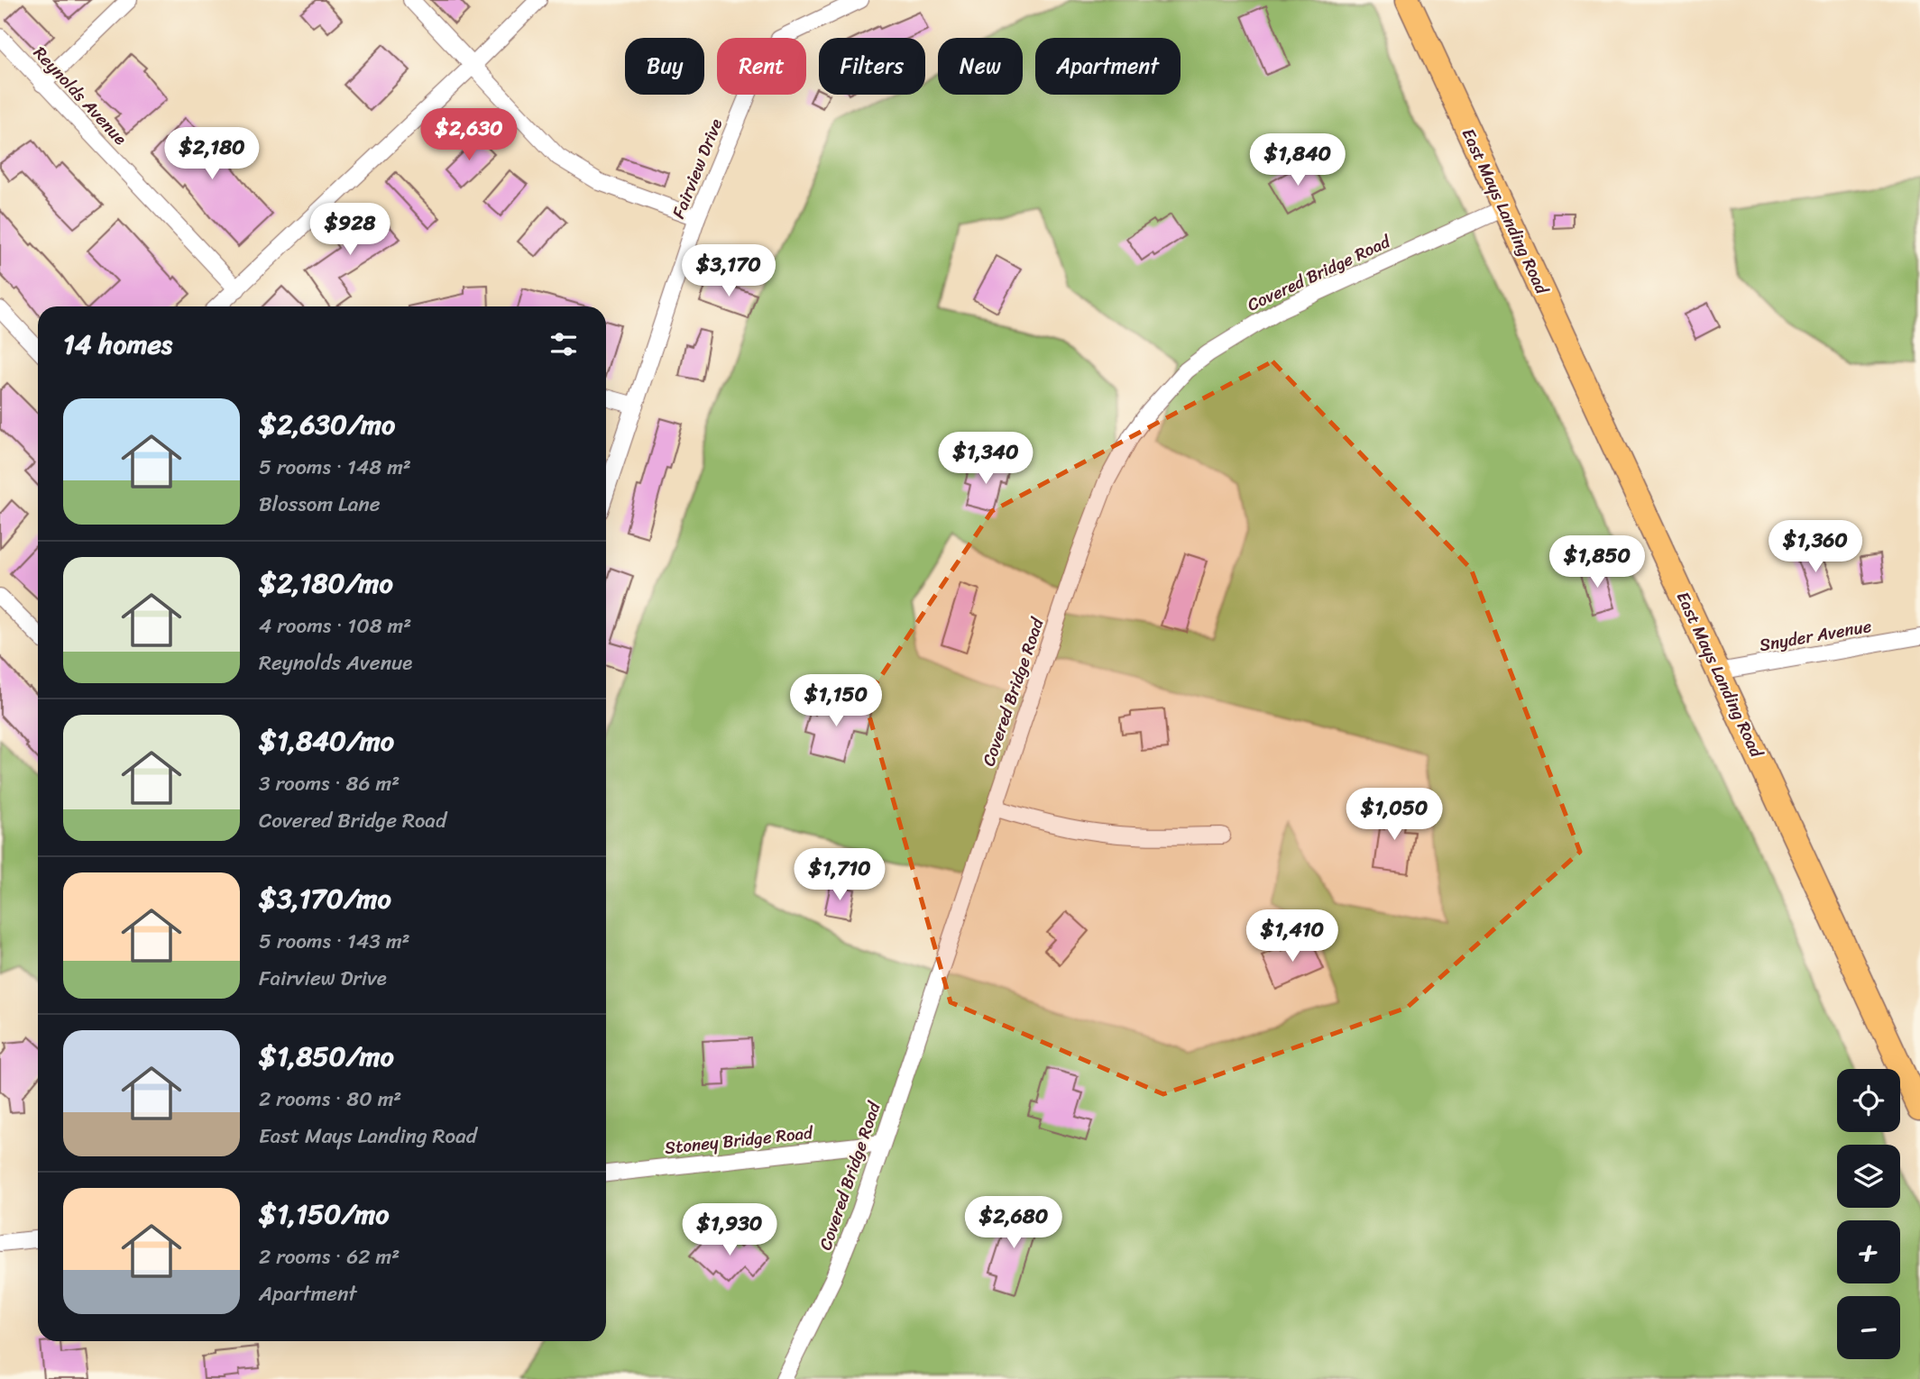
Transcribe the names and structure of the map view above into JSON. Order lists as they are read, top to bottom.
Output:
{
  "streets": {
    "main road": ["East Mays Landing Road"],
    "street": [
      "Reynolds Avenue",
      "Fairview Drive",
      "Covered Bridge Road",
      "Snyder Avenue",
      "Stoney Bridge Road"
    ]
  },
  "crossings": [
    ["East Mays Landing Road", "Covered Bridge Road"],
    ["East Mays Landing Road", "Snyder Avenue"],
    ["Covered Bridge Road", "Stoney Bridge Road"]
  ],
  "page": {
    "chip": [
      "Buy",
      "Rent",
      "Filters",
      "New",
      "Apartment"
    ],
    "price": [
      "$2,630",
      "$2,180",
      "$1,840",
      "$928",
      "$3,170",
      "$1,340",
      "$1,360",
      "$1,850",
      "$1,150",
      "$1,050",
      "$1,710",
      "$1,410",
      "$2,680",
      "$1,930"
    ],
    "heading": "14 homes",
    "list": [
      {
        "name": "$2,630/mo",
        "note": "5 rooms · 148 m² · Blossom Lane"
      },
      {
        "name": "$2,180/mo",
        "note": "4 rooms · 108 m² · Reynolds Avenue"
      },
      {
        "name": "$1,840/mo",
        "note": "3 rooms · 86 m² · Covered Bridge Road"
      },
      {
        "name": "$3,170/mo",
        "note": "5 rooms · 143 m² · Fairview Drive"
      },
      {
        "name": "$1,850/mo",
        "note": "2 rooms · 80 m² · East Mays Landing Road"
      },
      {
        "name": "$1,150/mo",
        "note": "2 rooms · 62 m² · Apartment"
      }
    ],
    "map_buttons": ["+", "−"]
  }
}
